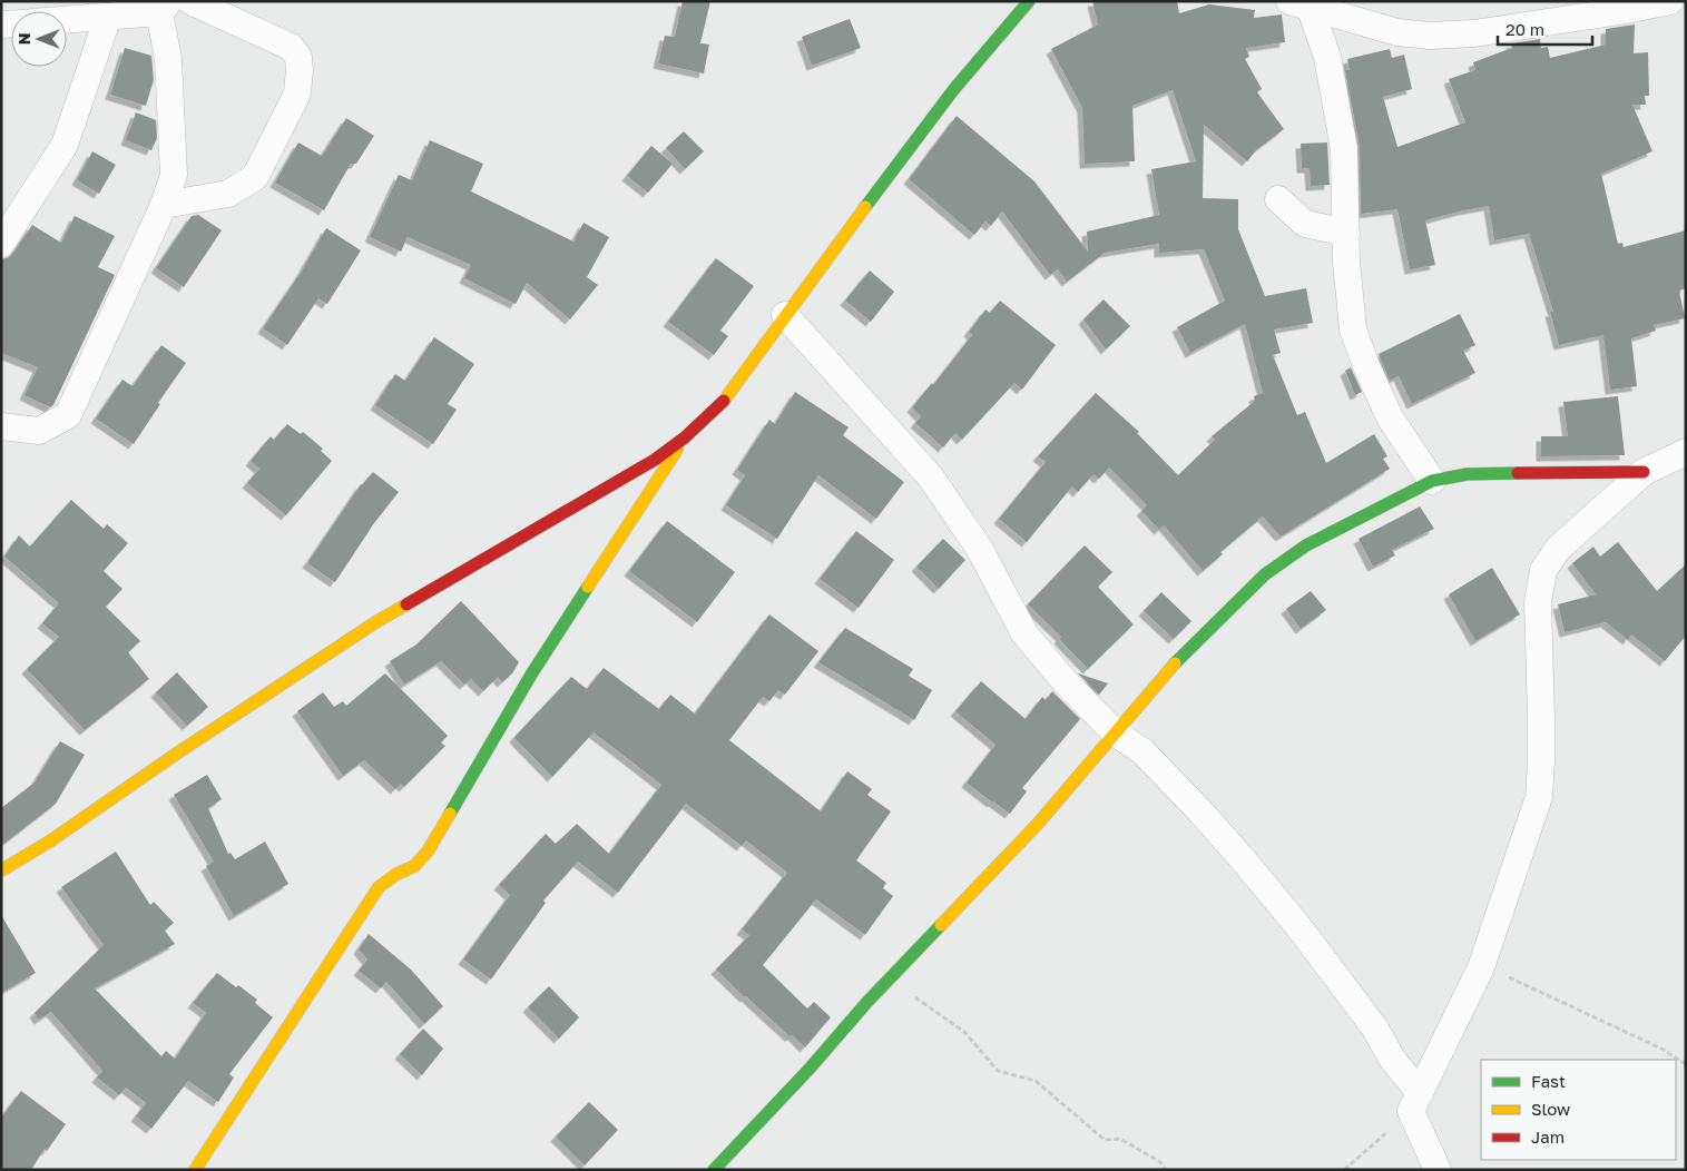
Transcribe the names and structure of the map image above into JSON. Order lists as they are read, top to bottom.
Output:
{
  "legend": ["Fast", "Slow", "Jam"],
  "scale_bar": "20 m",
  "north": "left"
}
